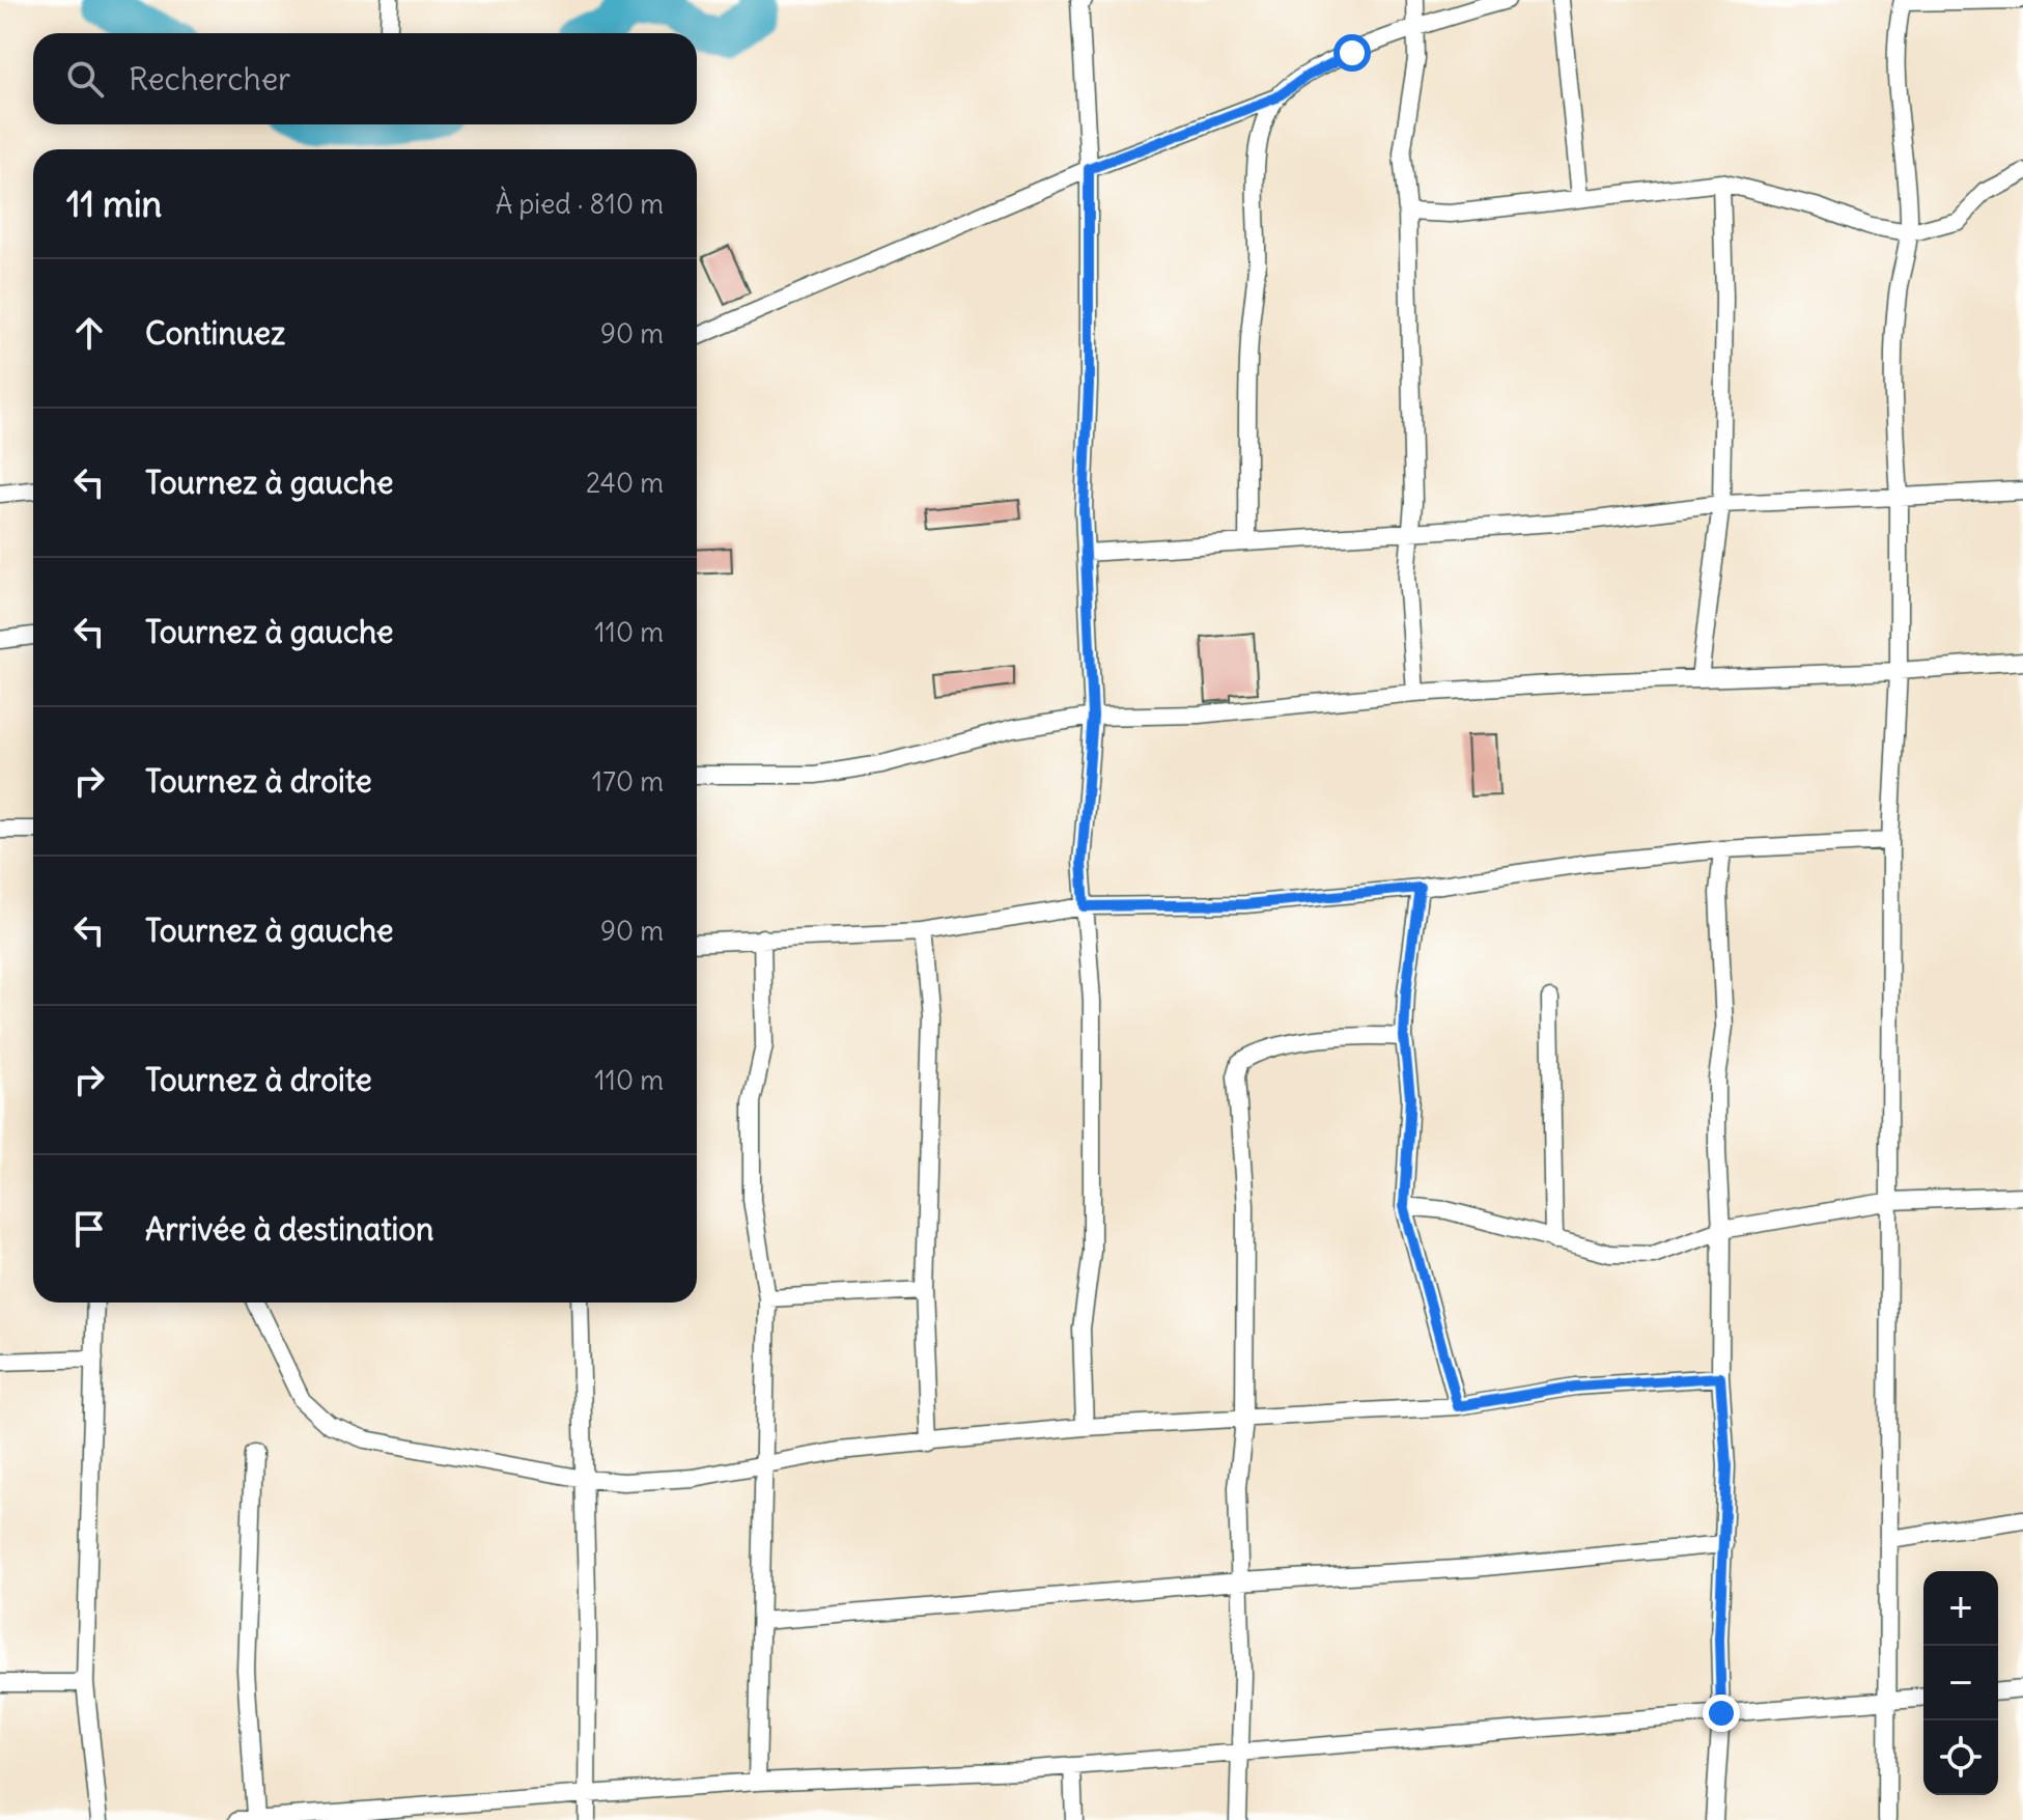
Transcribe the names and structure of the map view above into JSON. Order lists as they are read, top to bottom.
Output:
{
  "page": {
    "search": "Rechercher",
    "heading": ["11 min", "À pied · 810 m"],
    "list": [
      ["Continuez", "90 m"],
      ["Tournez à gauche", "240 m"],
      ["Tournez à gauche", "110 m"],
      ["Tournez à droite", "170 m"],
      ["Tournez à gauche", "90 m"],
      ["Tournez à droite", "110 m"],
      "Arrivée à destination"
    ],
    "map_buttons": ["+", "−"]
  }
}
